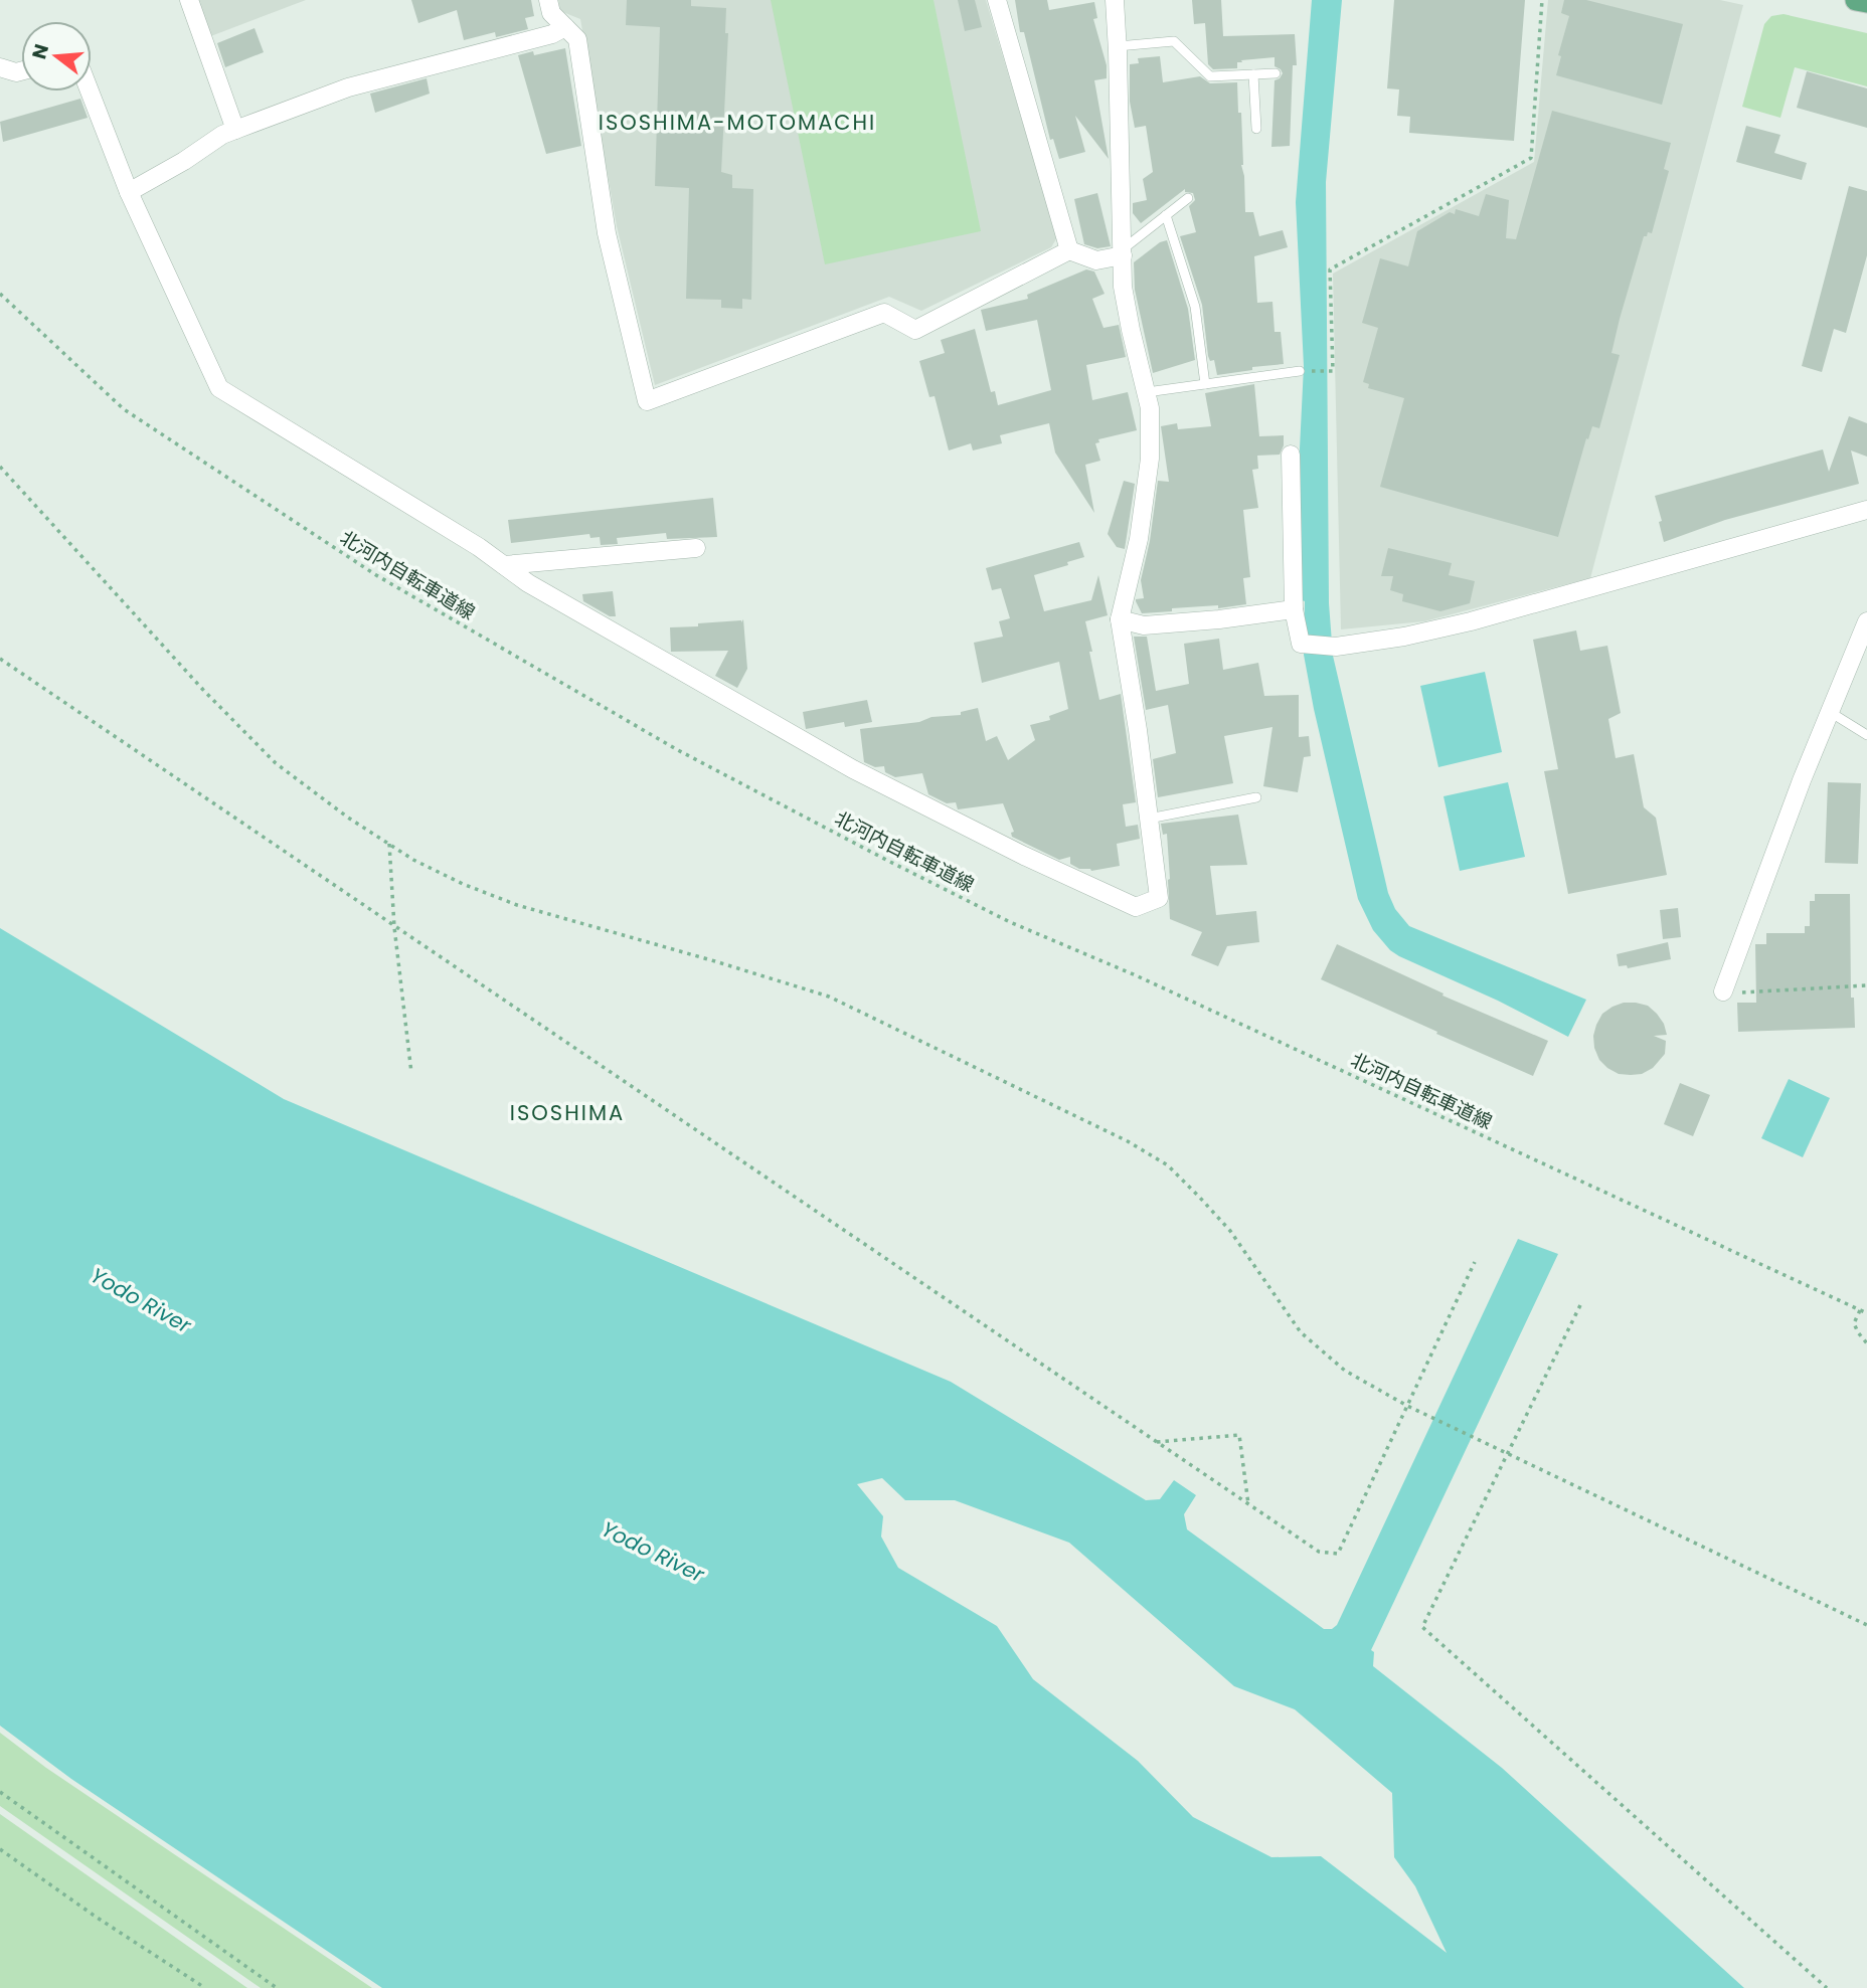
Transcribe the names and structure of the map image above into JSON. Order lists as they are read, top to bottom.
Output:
{
  "streets": {
    "path": ["北河内自転車道線"]
  },
  "districts": ["ISOSHIMA-MOTOMACHI", "ISOSHIMA"],
  "water": ["Yodo River"],
  "north": "left"
}
